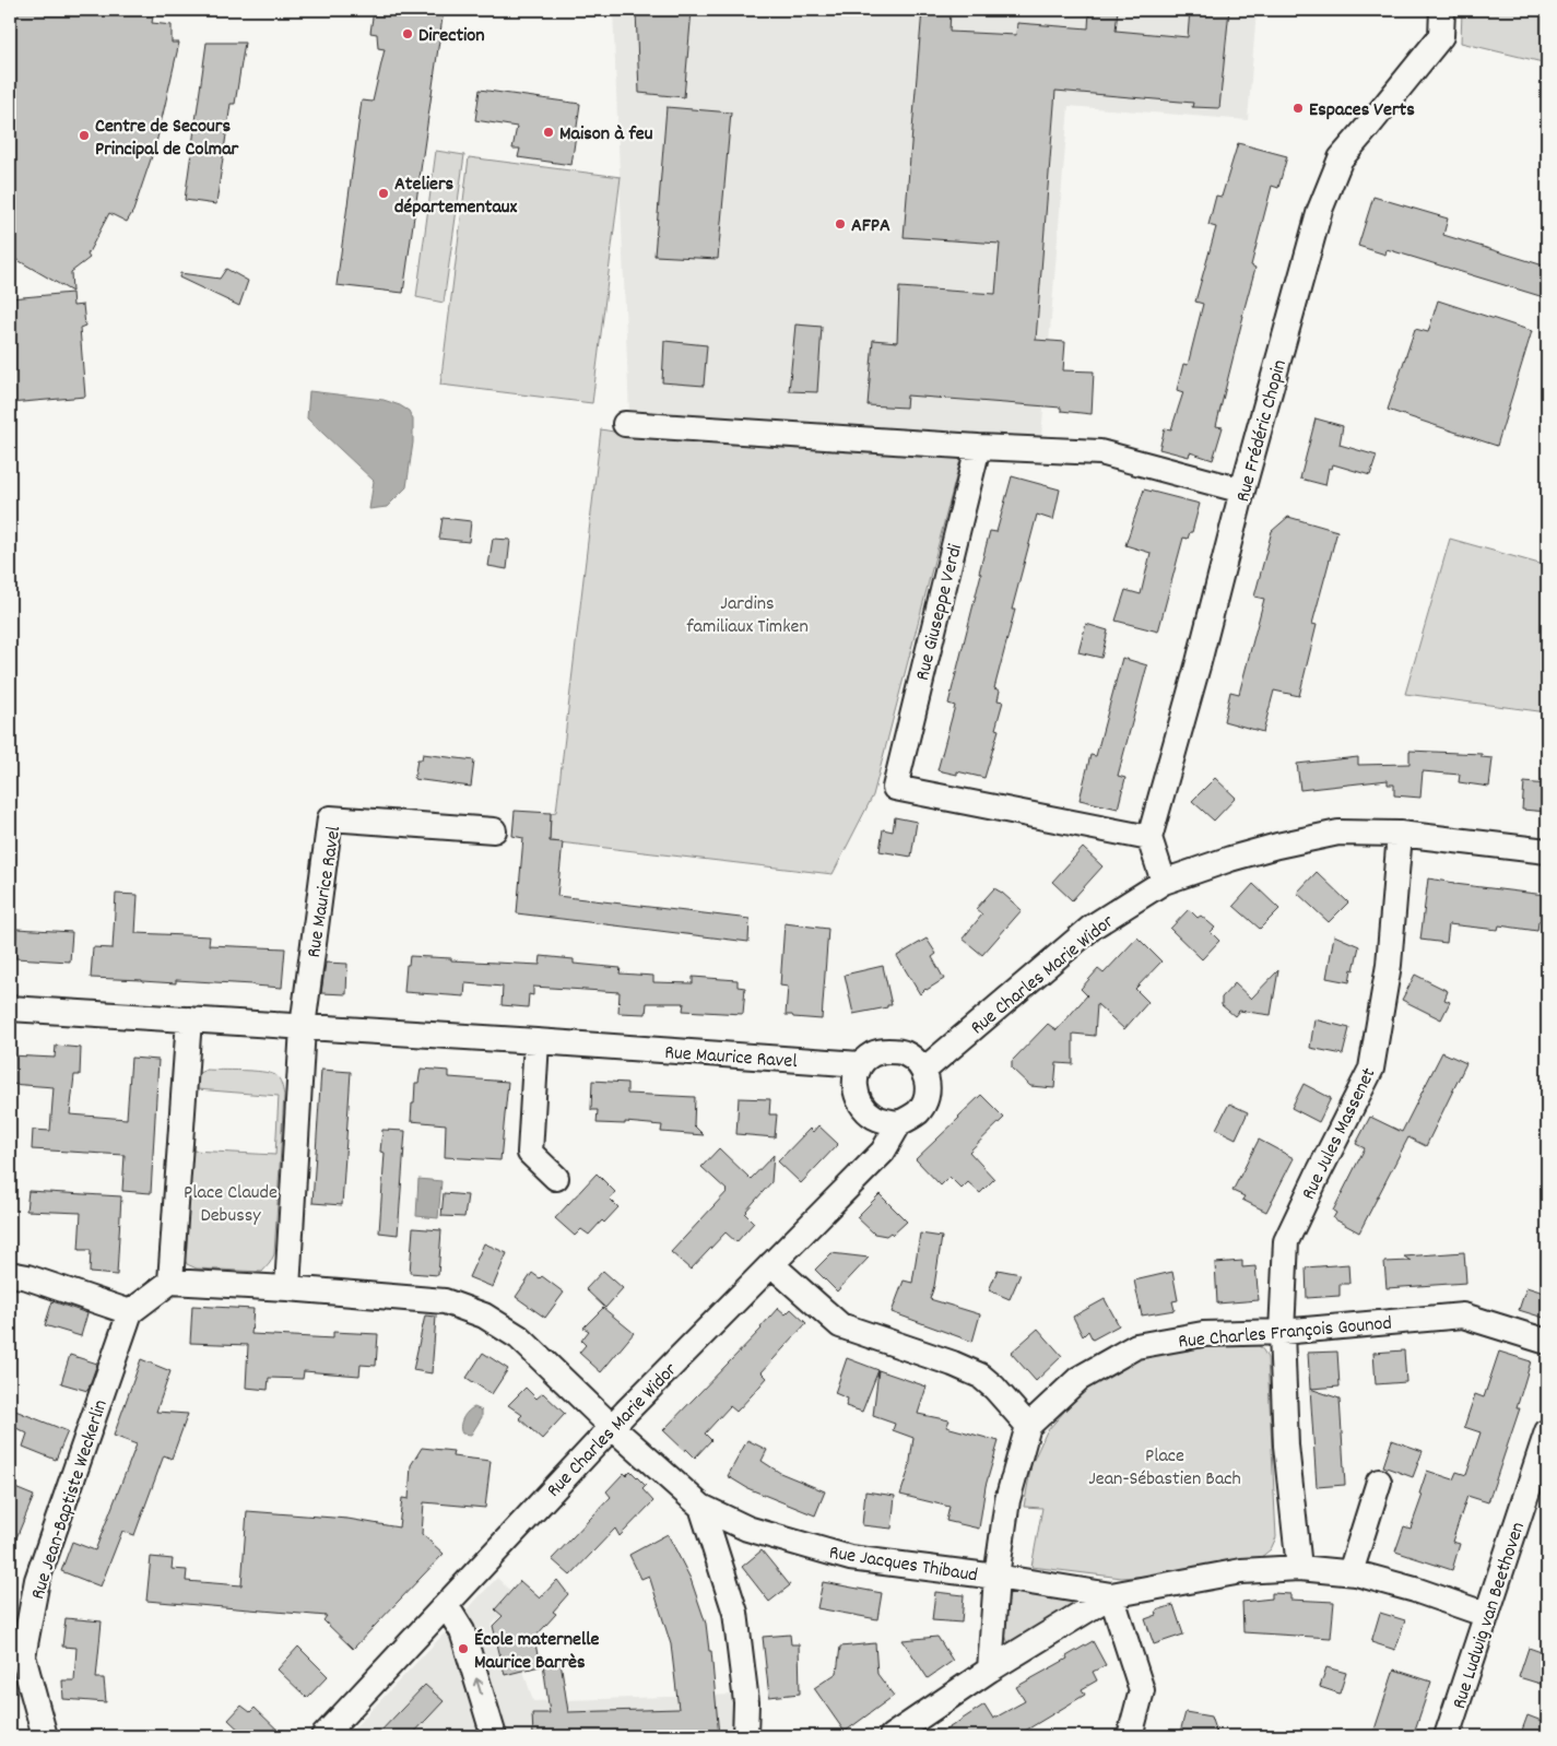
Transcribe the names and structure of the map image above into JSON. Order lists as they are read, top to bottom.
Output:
{
  "streets": {
    "street": [
      "Rue Frédéric Chopin",
      "Rue Giuseppe Verdi",
      "Rue Maurice Ravel",
      "Rue Charles Marie Widor",
      "Rue Jules Massenet",
      "Rue Charles François Gounod",
      "Rue Jean-Baptiste Weckerlin",
      "Rue Jacques Thibaud",
      "Rue Ludwig van Beethoven"
    ]
  },
  "crossings": [
    ["Rue Frédéric Chopin", "Rue Giuseppe Verdi"],
    ["Rue Maurice Ravel", "Rue Charles Marie Widor"],
    ["Rue Charles Marie Widor", "Rue Jules Massenet"],
    ["Rue Jules Massenet", "Rue Charles François Gounod"]
  ],
  "parks": ["Jardins familiaux Timken", "Place Claude Debussy", "Place Jean-Sébastien Bach"],
  "places": [
    "Direction",
    "Espaces Verts",
    "Maison à feu",
    "Centre de Secours Principal de Colmar",
    "Ateliers départementaux",
    "AFPA",
    "École maternelle Maurice Barrès"
  ]
}
